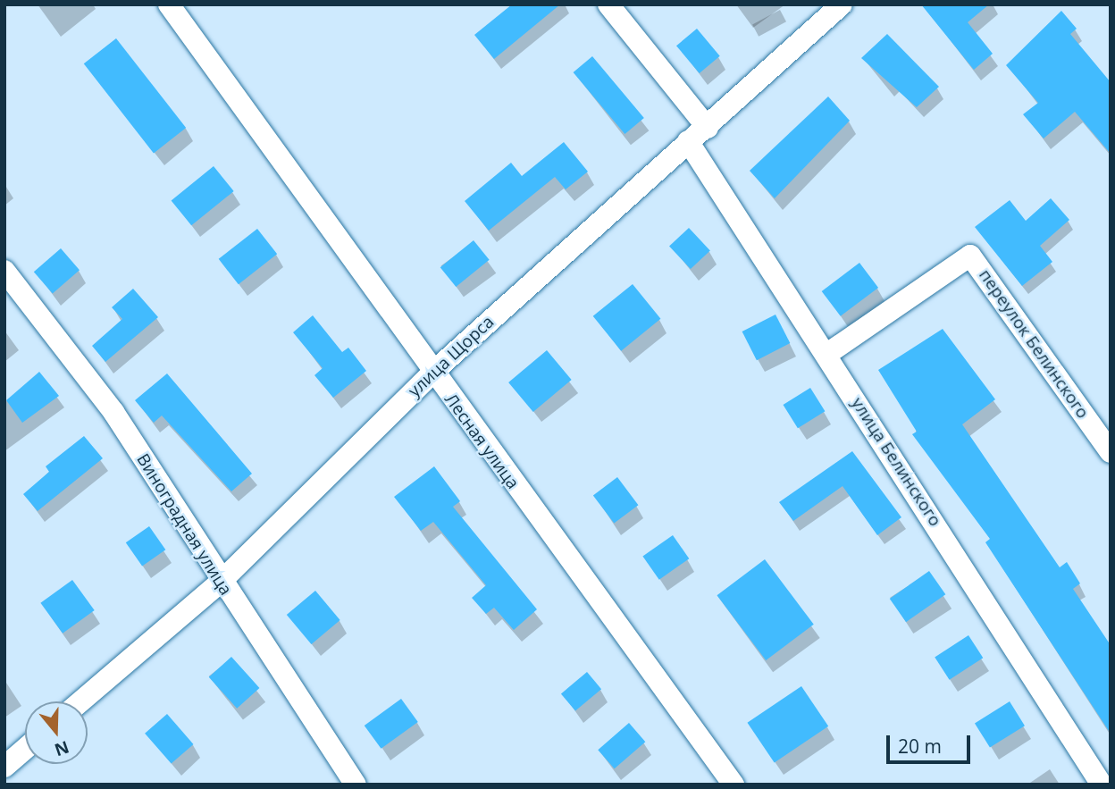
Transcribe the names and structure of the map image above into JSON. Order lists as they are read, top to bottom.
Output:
{
  "streets": {
    "street": [
      "переулок Белинского",
      "улица Щорса",
      "Лесная улица",
      "улица Белинского",
      "Виноградная улица"
    ]
  },
  "crossings": [
    ["переулок Белинского", "улица Белинского"],
    ["улица Щорса", "Лесная улица"],
    ["улица Щорса", "улица Белинского"],
    ["улица Щорса", "Виноградная улица"]
  ],
  "scale_bar": "20 m",
  "north": "bottom"
}
